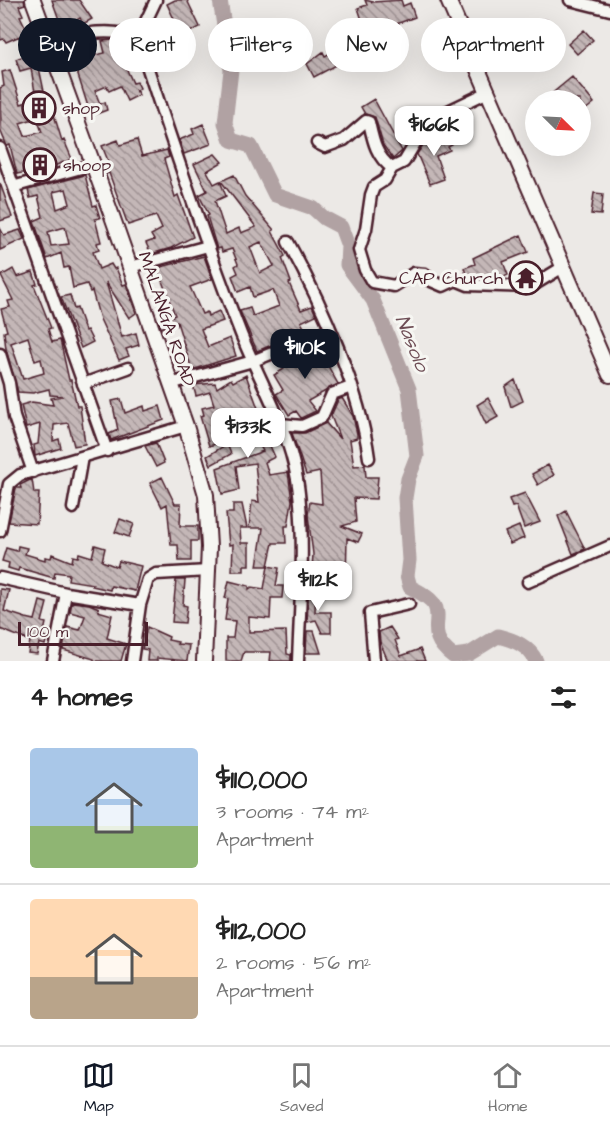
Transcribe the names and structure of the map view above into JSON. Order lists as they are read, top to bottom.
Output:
{
  "streets": {
    "street": ["MALANGA ROAD"]
  },
  "water": ["Nasolo"],
  "places": {
    "building": ["shop", "shoop"],
    "temple": ["CAP Church"]
  },
  "scale_bar": "100 m",
  "north": "bottom right",
  "page": {
    "chip": [
      "Buy",
      "Rent",
      "Filters",
      "New",
      "Apartment"
    ],
    "price": [
      "$166K",
      "$110K",
      "$133K",
      "$112K"
    ],
    "scale": "100 m",
    "heading": "4 homes",
    "list": [
      {
        "name": "$110,000",
        "note": "3 rooms · 74 m² · Apartment"
      },
      {
        "name": "$112,000",
        "note": "2 rooms · 56 m² · Apartment"
      }
    ],
    "tabs": ["Map", "Saved", "Home"]
  }
}
